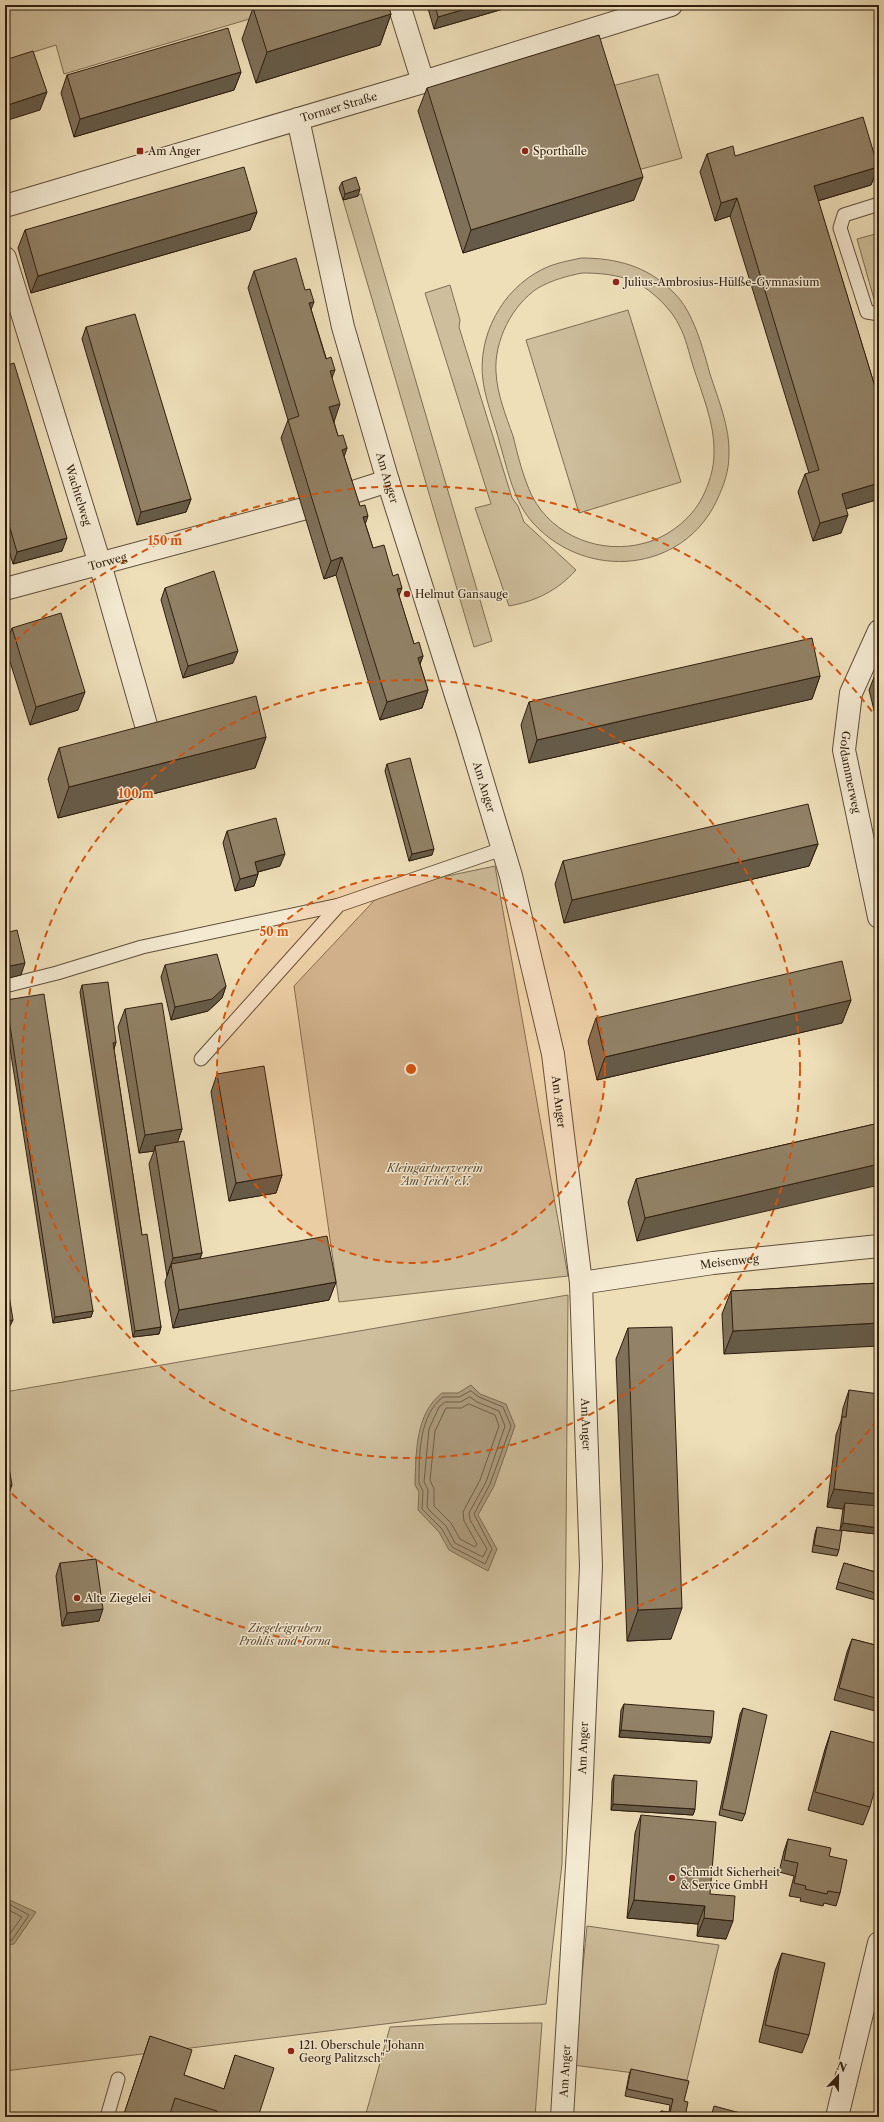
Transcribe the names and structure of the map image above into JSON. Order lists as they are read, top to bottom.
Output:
{
  "streets": {
    "street": [
      "Tornaer Straße",
      "Am Anger",
      "Wachtelweg",
      "Torweg",
      "Goldammerweg",
      "Meisenweg"
    ]
  },
  "crossings": [
    ["Tornaer Straße", "Am Anger"],
    ["Am Anger", "Meisenweg"],
    ["Wachtelweg", "Torweg"]
  ],
  "parks": ["Kleingärtnerverein \"Am Teich\" e.V.", "Ziegeleigruben Prohlis und Torna"],
  "places": {
    "transit": ["Am Anger"],
    "other": [
      "Sporthalle",
      "Julius-Ambrosius-Hülße-Gymnasium",
      "Helmut Gansauge",
      "Alte Ziegelei",
      "Schmidt Sicherheit & Service GmbH",
      "121. Oberschule \"Johann Georg Palitzsch\""
    ]
  },
  "north": "top",
  "rings": ["150 m", "100 m", "50 m"]
}
